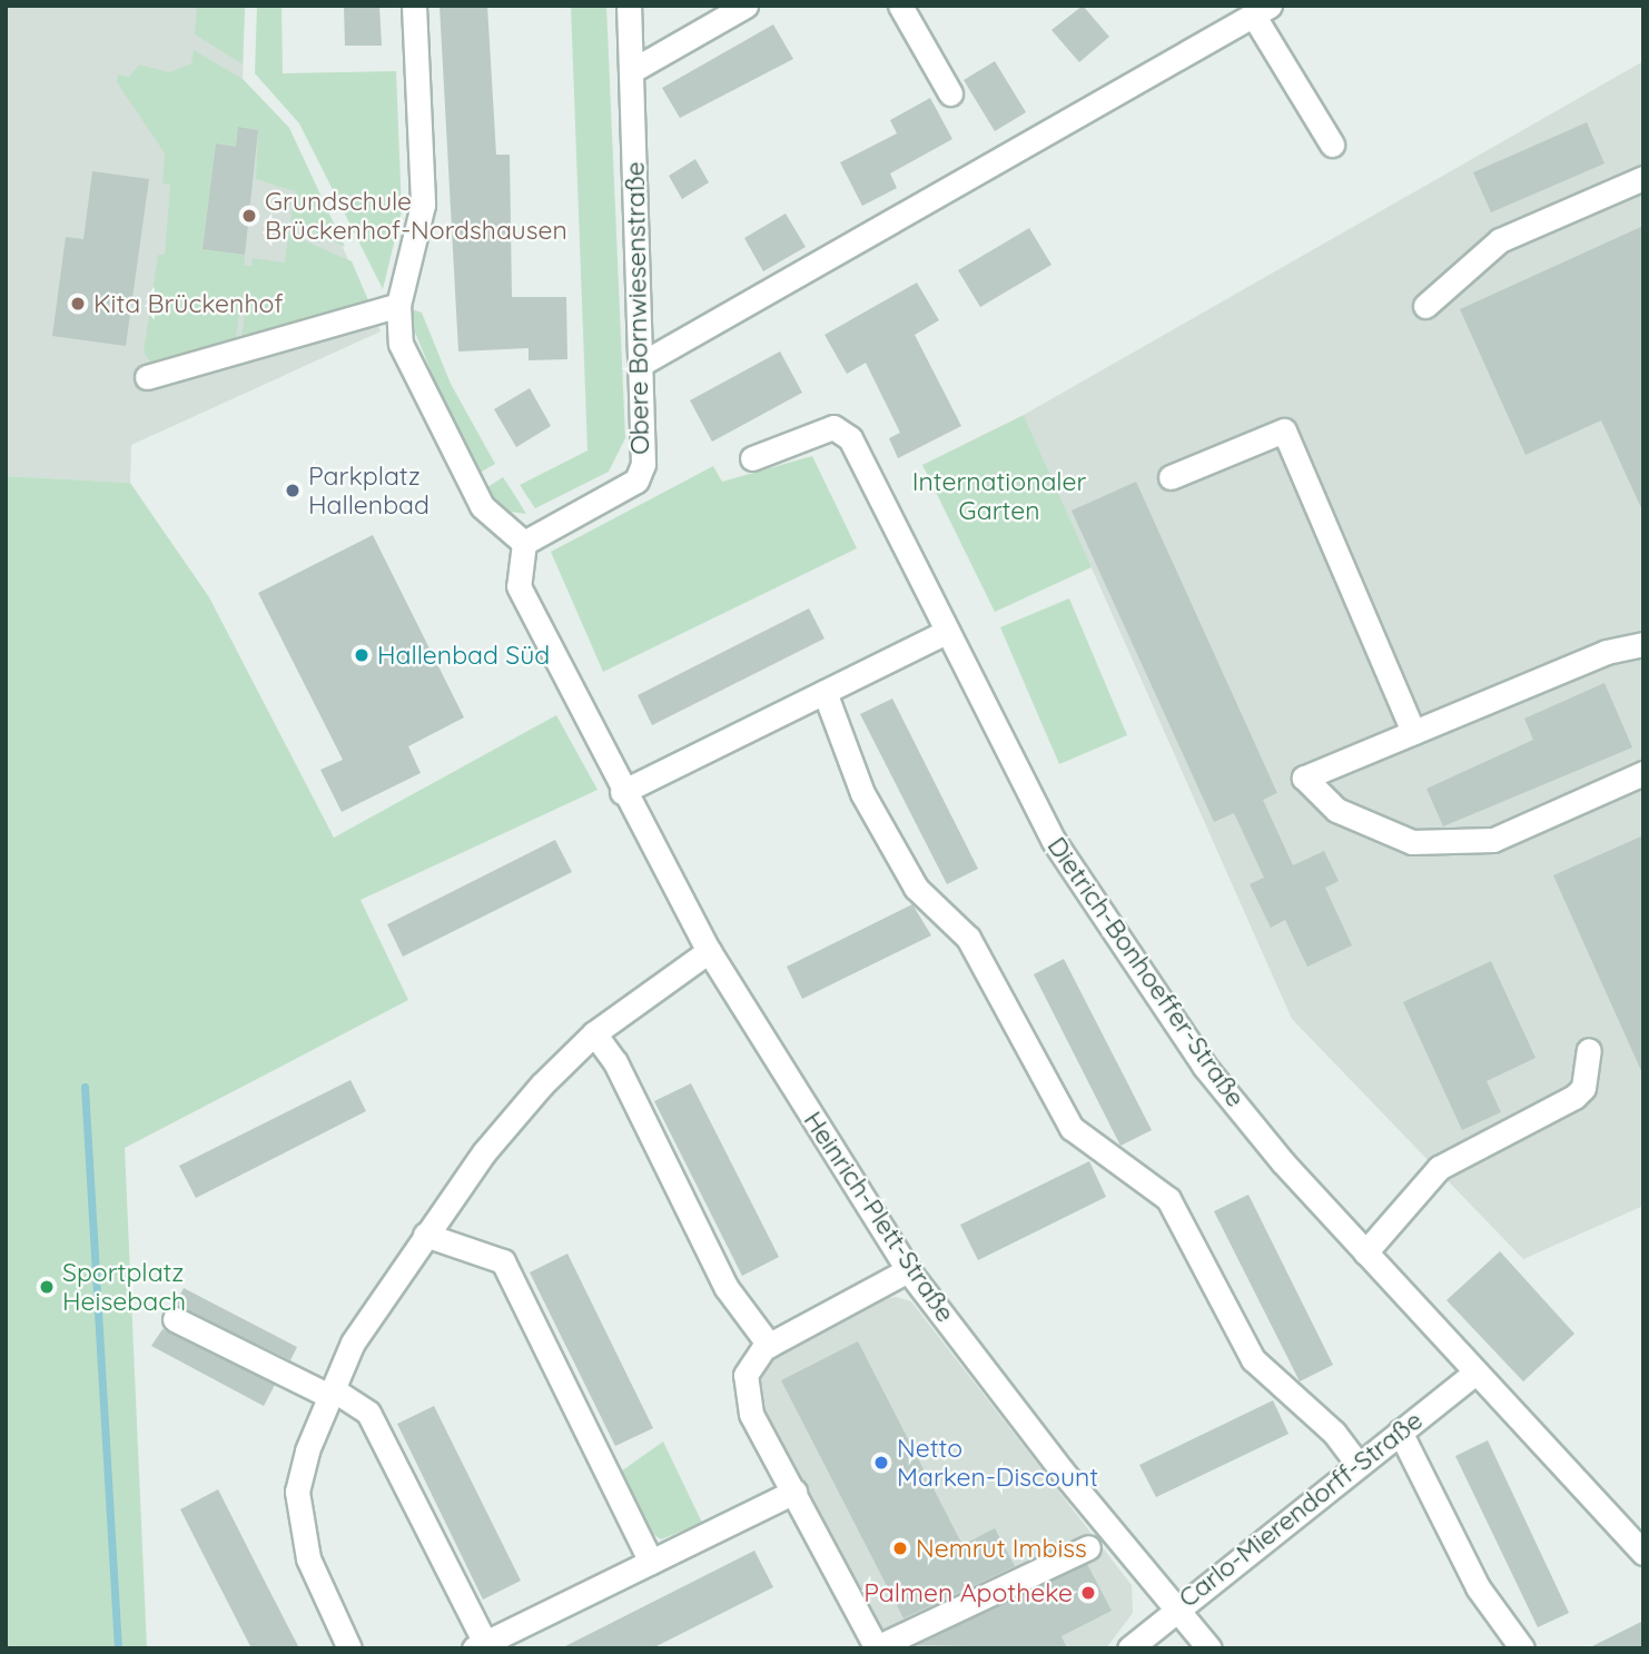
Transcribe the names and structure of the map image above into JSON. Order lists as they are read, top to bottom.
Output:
{
  "streets": {
    "street": [
      "Obere Bornwiesenstraße",
      "Dietrich-Bonhoeffer-Straße",
      "Heinrich-Plett-Straße",
      "Carlo-Mierendorff-Straße"
    ]
  },
  "crossings": [
    ["Obere Bornwiesenstraße", "Heinrich-Plett-Straße"],
    ["Dietrich-Bonhoeffer-Straße", "Carlo-Mierendorff-Straße"],
    ["Heinrich-Plett-Straße", "Carlo-Mierendorff-Straße"]
  ],
  "parks": ["Internationaler Garten"],
  "places": [
    "Grundschule Brückenhof-Nordshausen",
    "Kita Brückenhof",
    "Parkplatz Hallenbad",
    "Hallenbad Süd",
    "Sportplatz Heisebach",
    "Netto Marken-Discount",
    "Nemrut Imbiss",
    "Palmen Apotheke"
  ]
}
